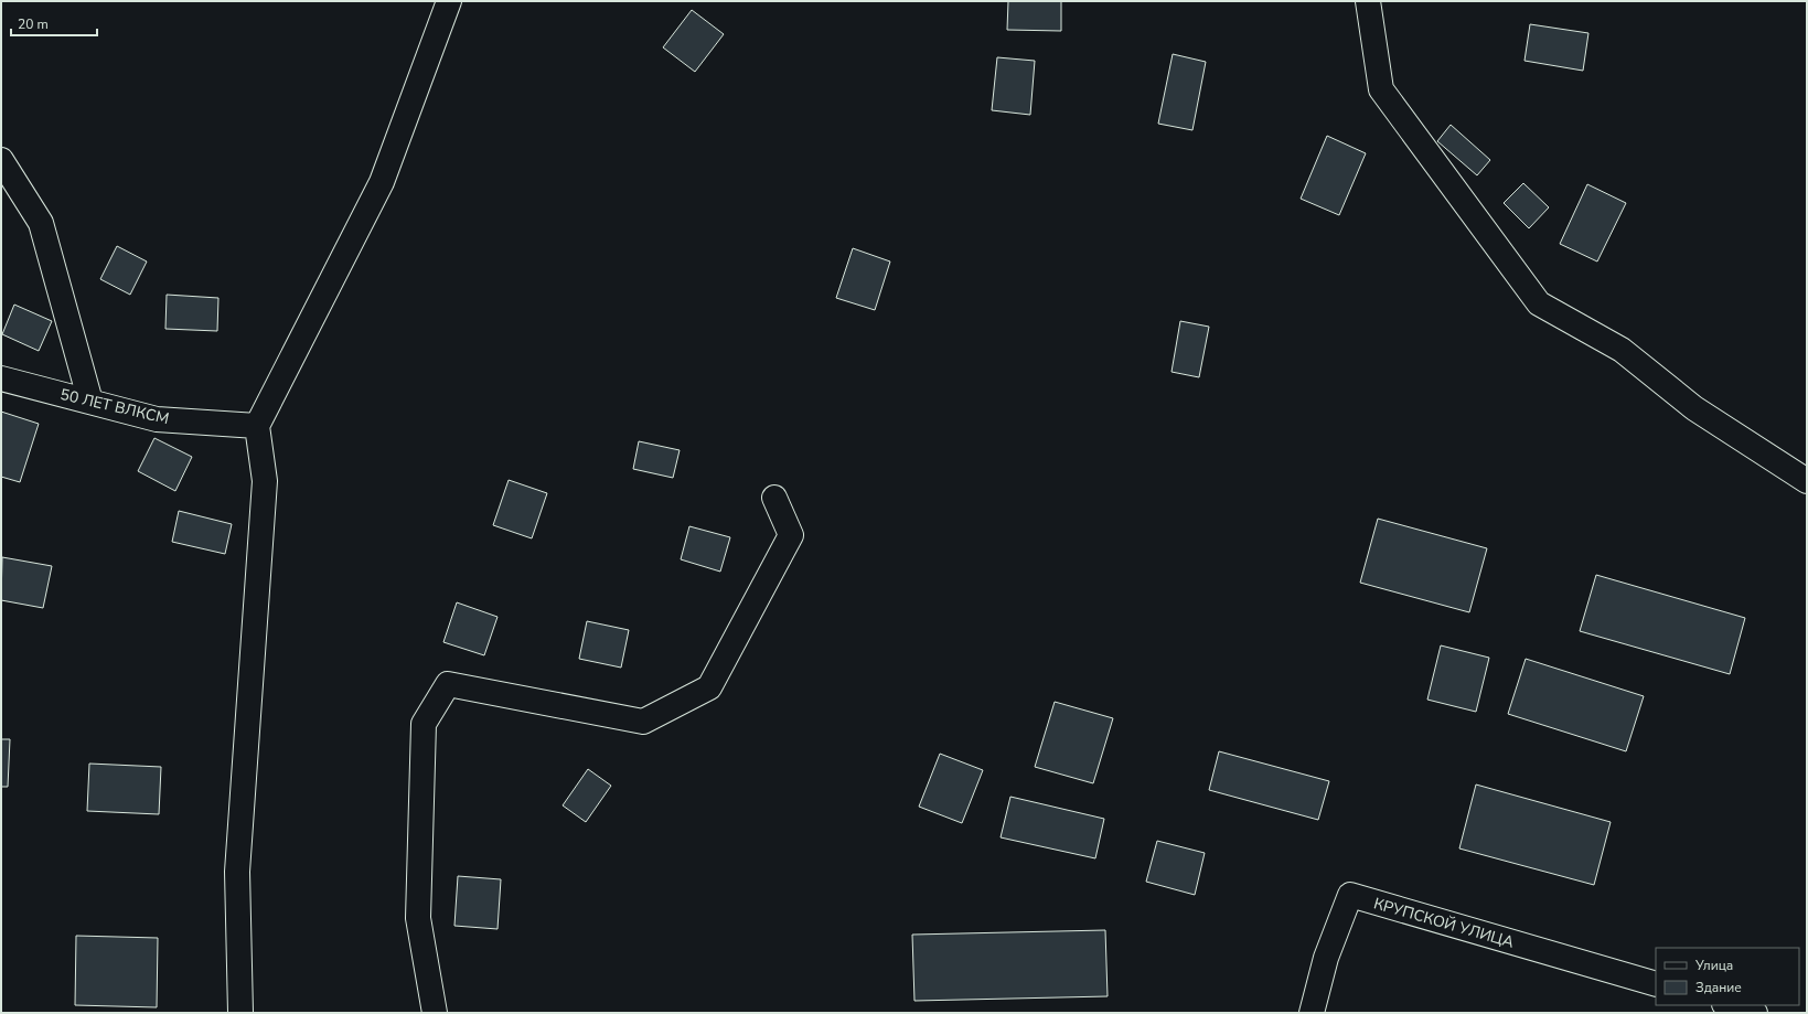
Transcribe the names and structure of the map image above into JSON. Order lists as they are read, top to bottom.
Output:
{
  "streets": {
    "street": ["50 ЛЕТ ВЛКСМ", "КРУПСКОЙ УЛИЦА"]
  },
  "legend": ["Улица", "Здание"],
  "scale_bar": "20 m"
}
